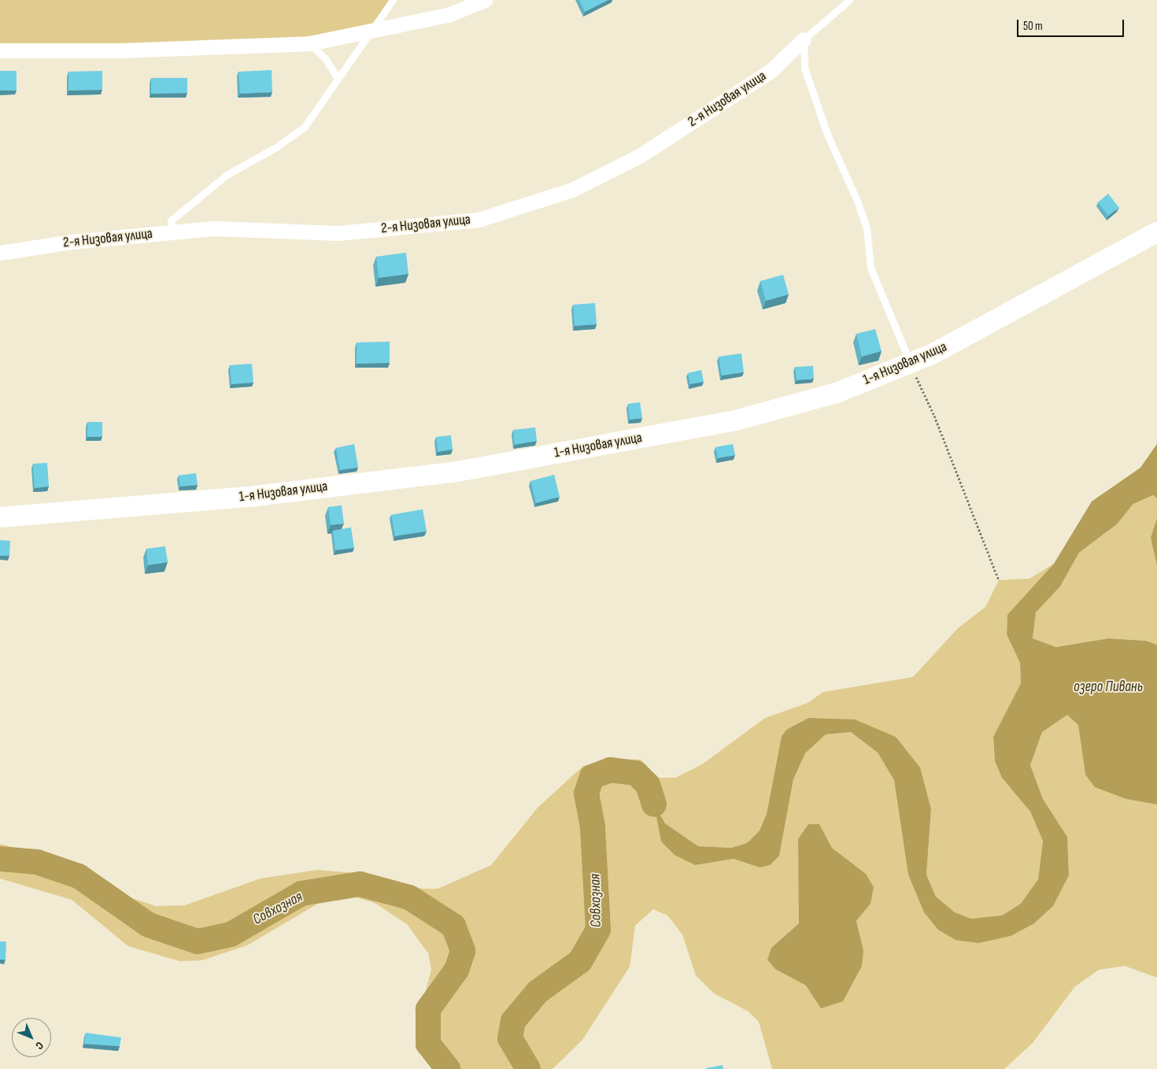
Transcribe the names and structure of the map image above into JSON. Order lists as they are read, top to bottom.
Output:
{
  "streets": {
    "street": ["2-я Низовая улица", "1-я Низовая улица"]
  },
  "water": ["озеро Пивань", "Совхозная"],
  "scale_bar": "50 m",
  "north": "bottom right"
}
